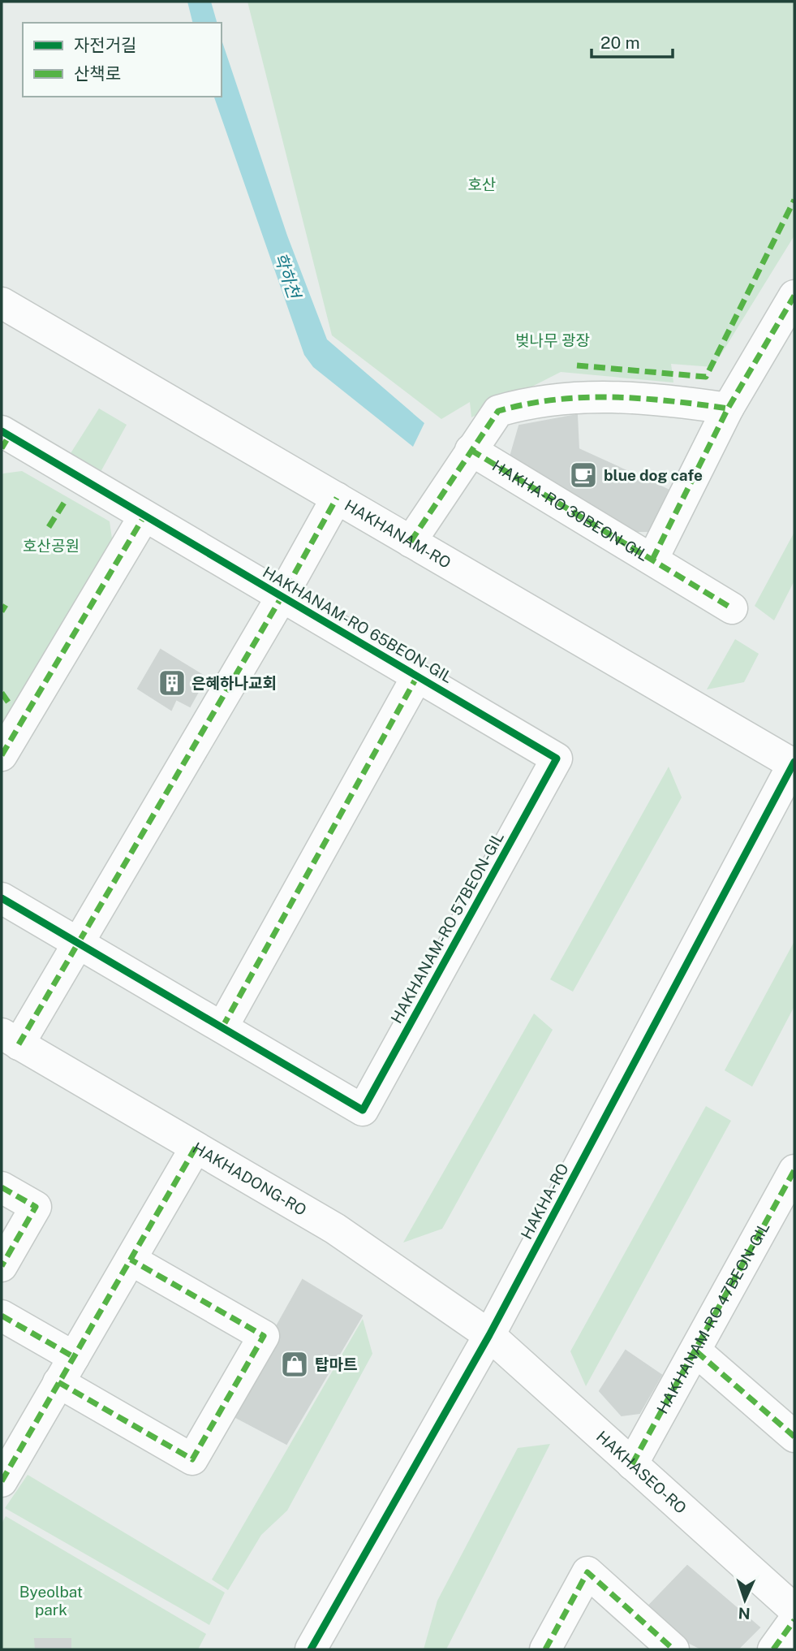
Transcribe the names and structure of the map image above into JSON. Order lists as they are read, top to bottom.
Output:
{
  "streets": {
    "street": [
      "HAKHA-RO 30BEON-GIL",
      "HAKHANAM-RO",
      "HAKHANAM-RO 65BEON-GIL",
      "HAKHANAM-RO 57BEON-GIL",
      "HAKHADONG-RO",
      "HAKHA-RO",
      "HAKHANAM-RO 47BEON-GIL",
      "HAKHASEO-RO"
    ]
  },
  "crossings": [
    ["HAKHANAM-RO", "HAKHANAM-RO 65BEON-GIL"],
    ["HAKHANAM-RO", "HAKHA-RO"],
    ["HAKHANAM-RO 65BEON-GIL", "HAKHANAM-RO 57BEON-GIL"],
    ["HAKHANAM-RO 65BEON-GIL", "HAKHADONG-RO"],
    ["HAKHADONG-RO", "HAKHA-RO"],
    ["HAKHADONG-RO", "HAKHASEO-RO"],
    ["HAKHA-RO", "HAKHASEO-RO"],
    ["HAKHANAM-RO 47BEON-GIL", "HAKHASEO-RO"]
  ],
  "water": ["학하천"],
  "parks": [
    "호산",
    "벚나무 광장",
    "호산공원",
    "Byeolbat park"
  ],
  "places": {
    "cafe": ["blue dog cafe"],
    "building": ["은혜하나교회"],
    "shop": ["탑마트"]
  },
  "legend": ["자전거길", "산책로"],
  "scale_bar": "20 m",
  "north": "bottom"
}
